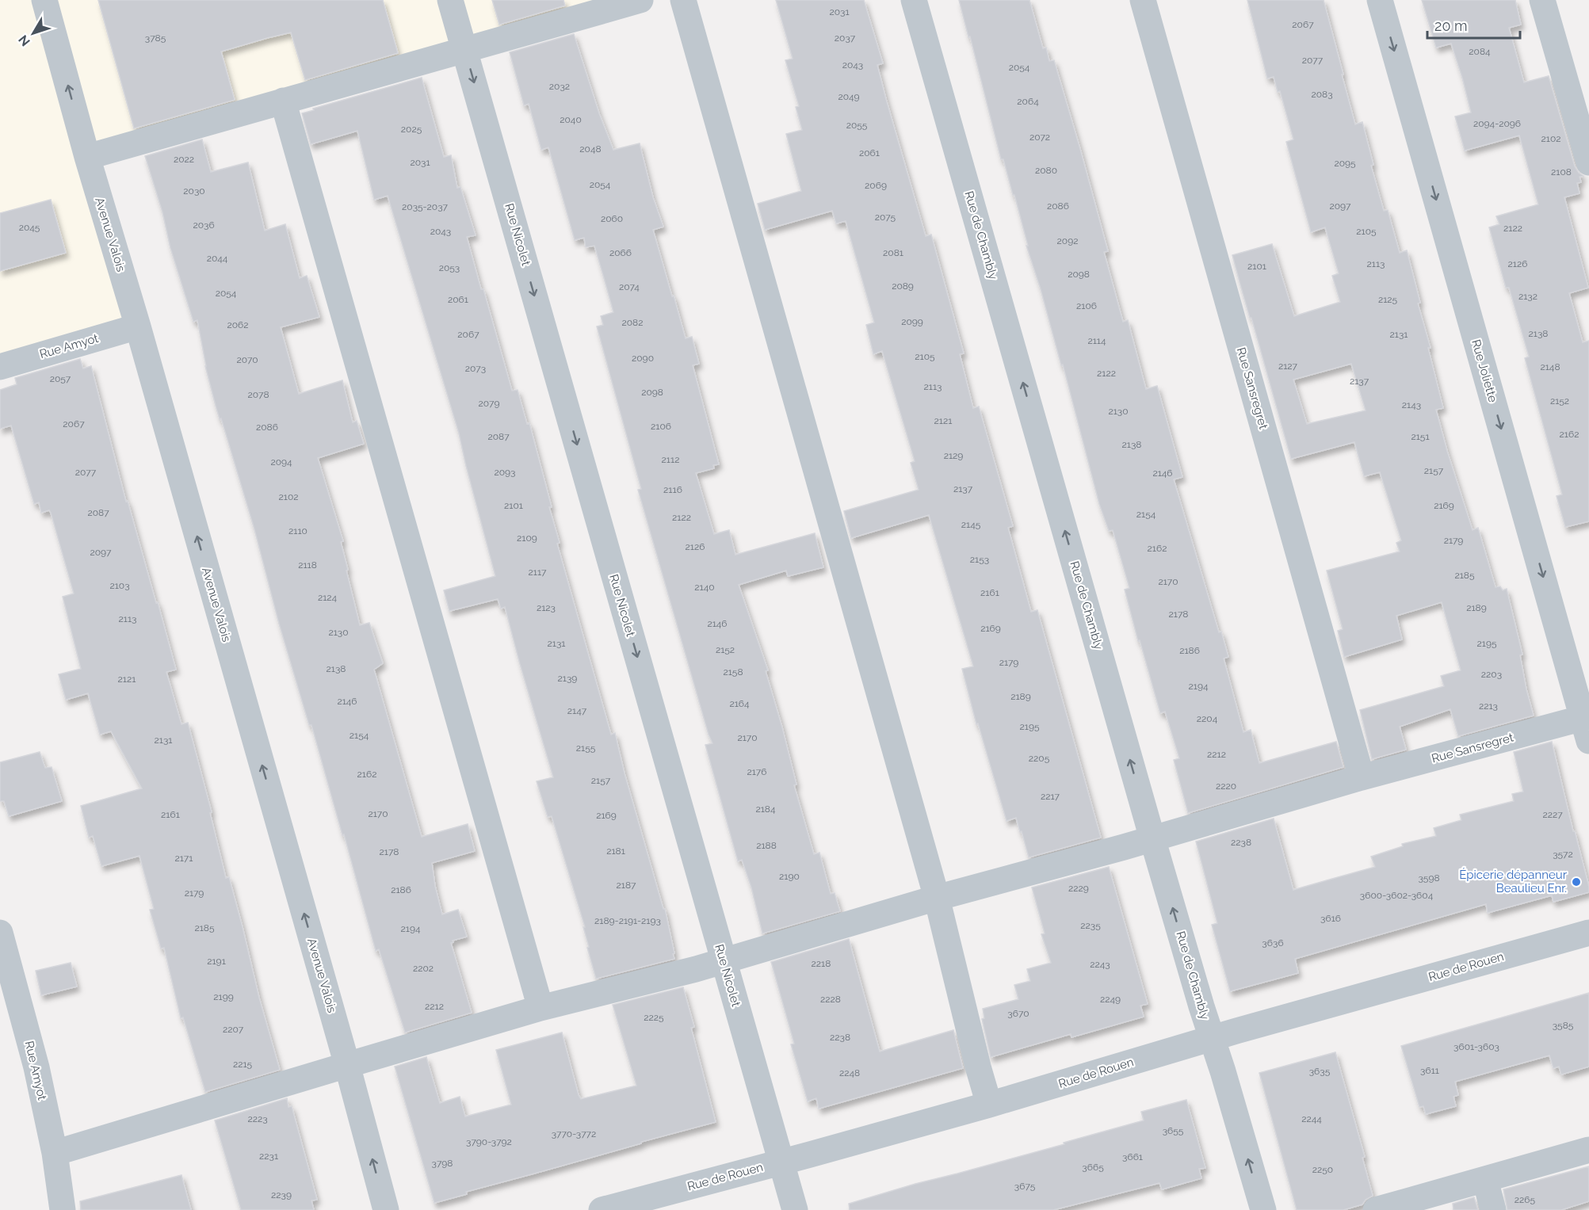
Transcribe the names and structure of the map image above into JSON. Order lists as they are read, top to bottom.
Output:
{
  "streets": {
    "street": [
      "Avenue Valois",
      "Rue Nicolet",
      "Rue de Chambly",
      "Rue Amyot",
      "Rue Joliette",
      "Rue Sansregret",
      "Rue de Rouen"
    ]
  },
  "crossings": [
    ["Avenue Valois", "Rue Amyot"],
    ["Avenue Valois", "Rue Sansregret"],
    ["Rue Nicolet", "Rue Sansregret"],
    ["Rue Nicolet", "Rue de Rouen"],
    ["Rue de Chambly", "Rue Sansregret"],
    ["Rue de Chambly", "Rue de Rouen"],
    ["Rue Amyot", "Rue Sansregret"],
    ["Rue Joliette", "Rue Sansregret"]
  ],
  "one_way": ["Rue Joliette"],
  "places": ["Épicerie dépanneur Beaulieu Enr."],
  "house_numbers": [
    "2031",
    "2067",
    "3785",
    "2037",
    "2084",
    "2077",
    "2043",
    "2054",
    "2032",
    "2083",
    "2049",
    "2064",
    "2040",
    "2094-2096",
    "2055",
    "2025",
    "2072",
    "2102",
    "2048",
    "2061",
    "2022",
    "2031",
    "2095",
    "2080",
    "2108",
    "2054",
    "2069",
    "2030",
    "2086",
    "2097",
    "2035-2037",
    "2075",
    "2060",
    "2036",
    "2045",
    "2122",
    "2043",
    "2105",
    "2092",
    "2066",
    "2081",
    "2044",
    "2113",
    "2126",
    "2101",
    "2053",
    "2098",
    "2089",
    "2074",
    "2054",
    "2132",
    "2061",
    "2125",
    "2106",
    "2099",
    "2082",
    "2062",
    "2138",
    "2067",
    "2131",
    "2114",
    "2105",
    "2090",
    "2070",
    "2127",
    "2148",
    "2073",
    "2122",
    "2057",
    "2137",
    "2113",
    "2098",
    "2078",
    "2152",
    "2079",
    "2143",
    "2130",
    "2121",
    "2067",
    "2106",
    "2086",
    "2162",
    "2087",
    "2151",
    "2138",
    "2129",
    "2112",
    "2094",
    "2157",
    "2077",
    "2093",
    "2146",
    "2137",
    "2116",
    "2102",
    "2101",
    "2169",
    "2087",
    "2154",
    "2122",
    "2145",
    "2110",
    "2109",
    "2179",
    "2126",
    "2162",
    "2097",
    "2153",
    "2118",
    "2117",
    "2185",
    "2170",
    "2103",
    "2140",
    "2161",
    "2124",
    "2123",
    "2189",
    "2178",
    "2113",
    "2146",
    "2169",
    "2130",
    "2131",
    "2195",
    "2152",
    "2186",
    "2179",
    "2138",
    "2158",
    "2203",
    "2139",
    "2121",
    "2194",
    "2189",
    "2146",
    "2164",
    "2213",
    "2147",
    "2204",
    "2195",
    "2154",
    "2170",
    "2131",
    "2155",
    "2212",
    "2205",
    "2176",
    "2162",
    "2157",
    "2220",
    "2217",
    "2184",
    "2170",
    "2161",
    "2227",
    "2169",
    "2238",
    "2188",
    "2181",
    "2178",
    "3572",
    "2171",
    "2190",
    "3598",
    "2187",
    "2229",
    "2186",
    "2179",
    "3600-3602-3604",
    "3616",
    "2189-2191-2193",
    "2235",
    "2185",
    "2194",
    "3636",
    "2191",
    "2218",
    "2243",
    "2202",
    "2199",
    "2228",
    "2249",
    "2212",
    "3670",
    "2225",
    "3585",
    "2207",
    "2238",
    "3601-3603",
    "2215",
    "3611",
    "3635",
    "2248",
    "2223",
    "2244",
    "3655",
    "3770-3772",
    "3790-3792",
    "2231",
    "3661",
    "3798",
    "3665",
    "2250",
    "3675",
    "2239",
    "2265"
  ],
  "scale_bar": "20 m",
  "north": "bottom left"
}
